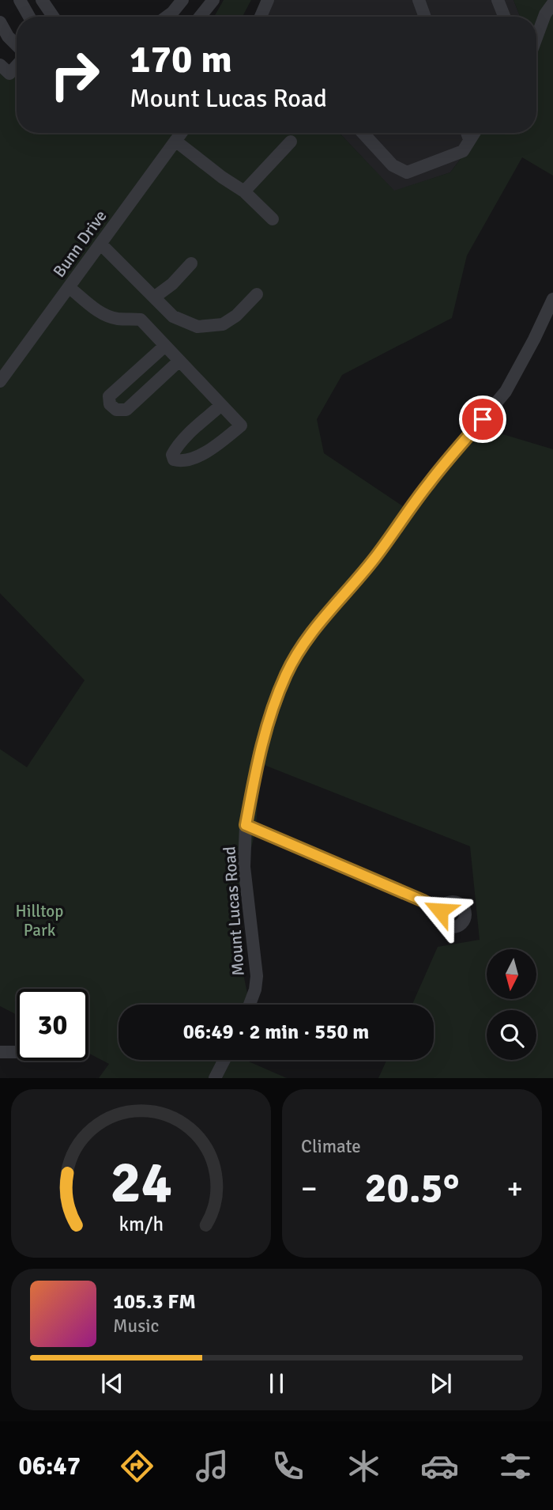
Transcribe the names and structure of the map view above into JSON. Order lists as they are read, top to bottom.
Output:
{
  "streets": {
    "street": ["Bunn Drive", "Mount Lucas Road"]
  },
  "parks": ["Hilltop Park"],
  "north": "bottom",
  "page": {
    "turn": ["170 m", "Mount Lucas Road"],
    "limit": "30",
    "trip": "06:49 · 2 min · 550 m",
    "tile": "Climate",
    "heat": ["−", "20.5°", "+"],
    "song": ["105.3 FM", "Music"],
    "tabs": "06:47",
    "gauge": ["24", "km/h"]
  }
}
